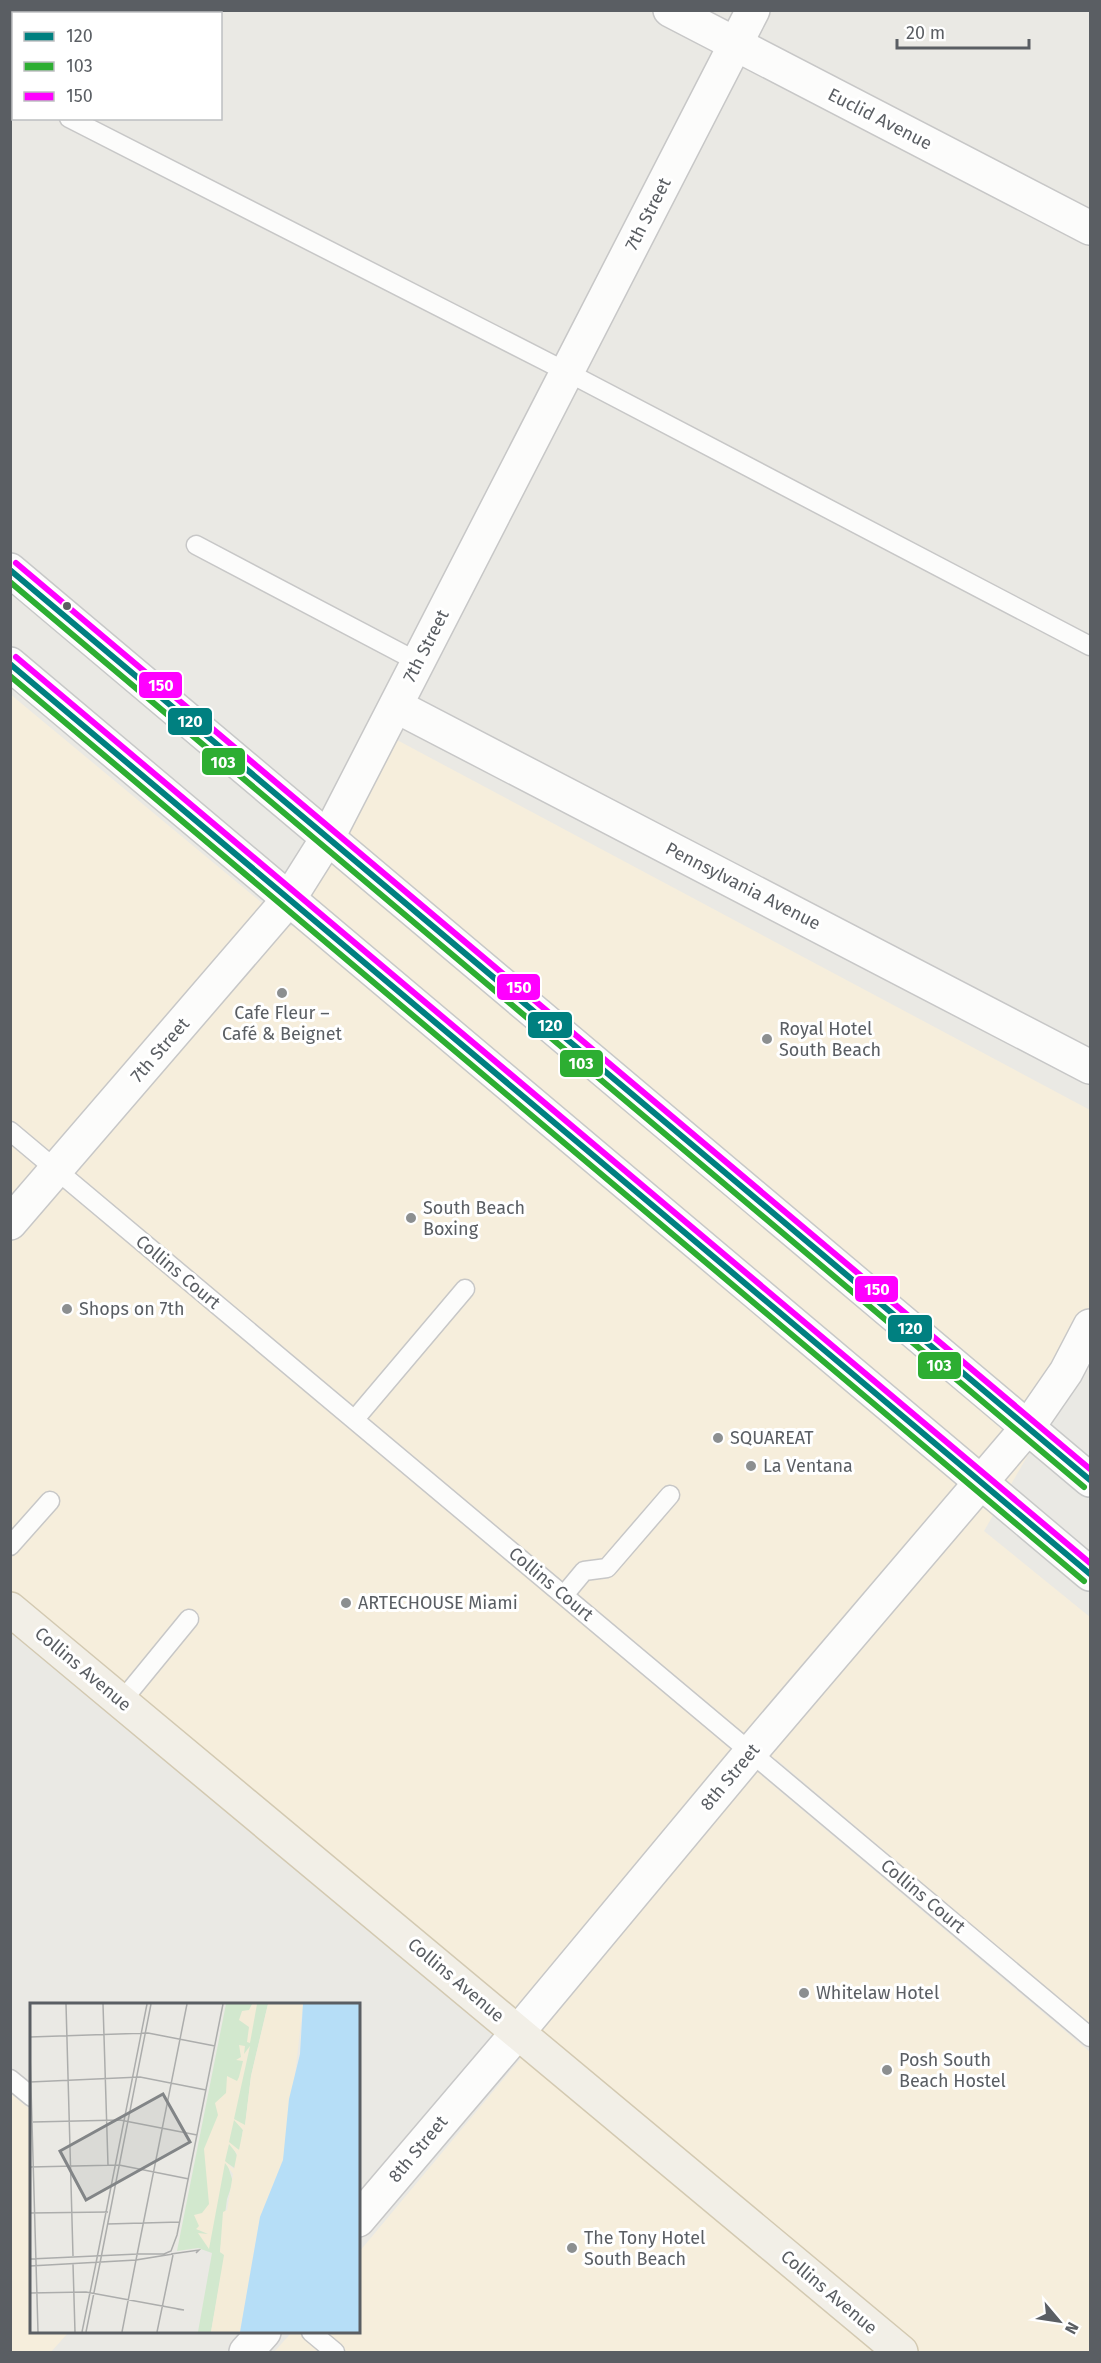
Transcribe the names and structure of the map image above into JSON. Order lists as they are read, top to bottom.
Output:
{
  "streets": {
    "main road": ["Collins Avenue"],
    "street": [
      "Euclid Avenue",
      "7th Street",
      "Pennsylvania Avenue",
      "8th Street"
    ],
    "lane": ["Collins Court"]
  },
  "crossings": [
    ["Euclid Avenue", "7th Street"],
    ["7th Street", "Pennsylvania Avenue"],
    ["7th Street", "Collins Court"],
    ["Collins Court", "8th Street"],
    ["Collins Avenue", "8th Street"]
  ],
  "places": [
    "Cafe Fleur – Café & Beignet",
    "Royal Hotel South Beach",
    "South Beach Boxing",
    "Shops on 7th",
    "SQUAREAT",
    "La Ventana",
    "ARTECHOUSE Miami",
    "Whitelaw Hotel",
    "Posh South Beach Hostel",
    "The Tony Hotel South Beach"
  ],
  "lines": ["transit line 150", "transit line 120", "transit line 103"],
  "legend": ["120", "103", "150"],
  "scale_bar": "20 m",
  "north": "bottom right"
}
